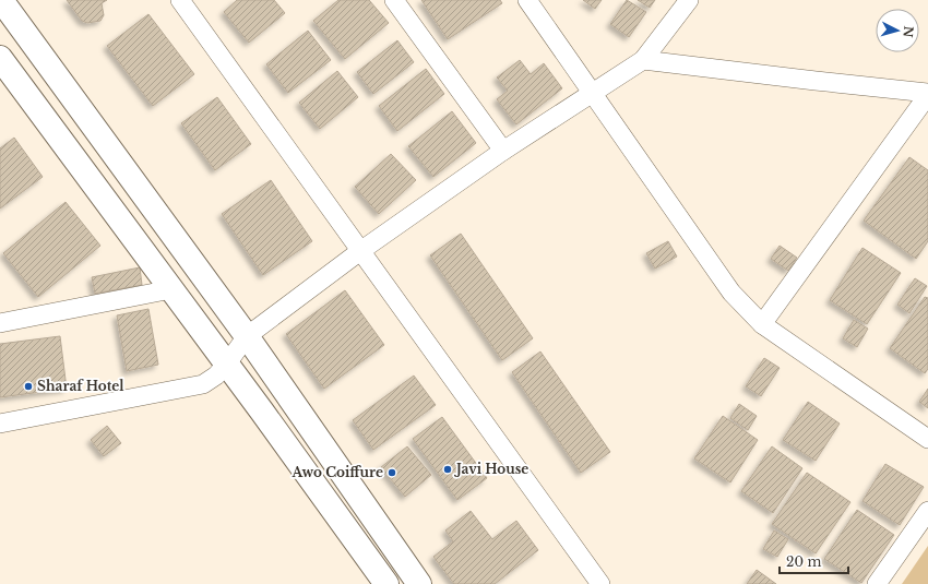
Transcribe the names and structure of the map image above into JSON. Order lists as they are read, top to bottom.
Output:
{
  "places": ["Sharaf Hotel", "Javi House", "Awo Coiffure"],
  "scale_bar": "20 m",
  "north": "right"
}
